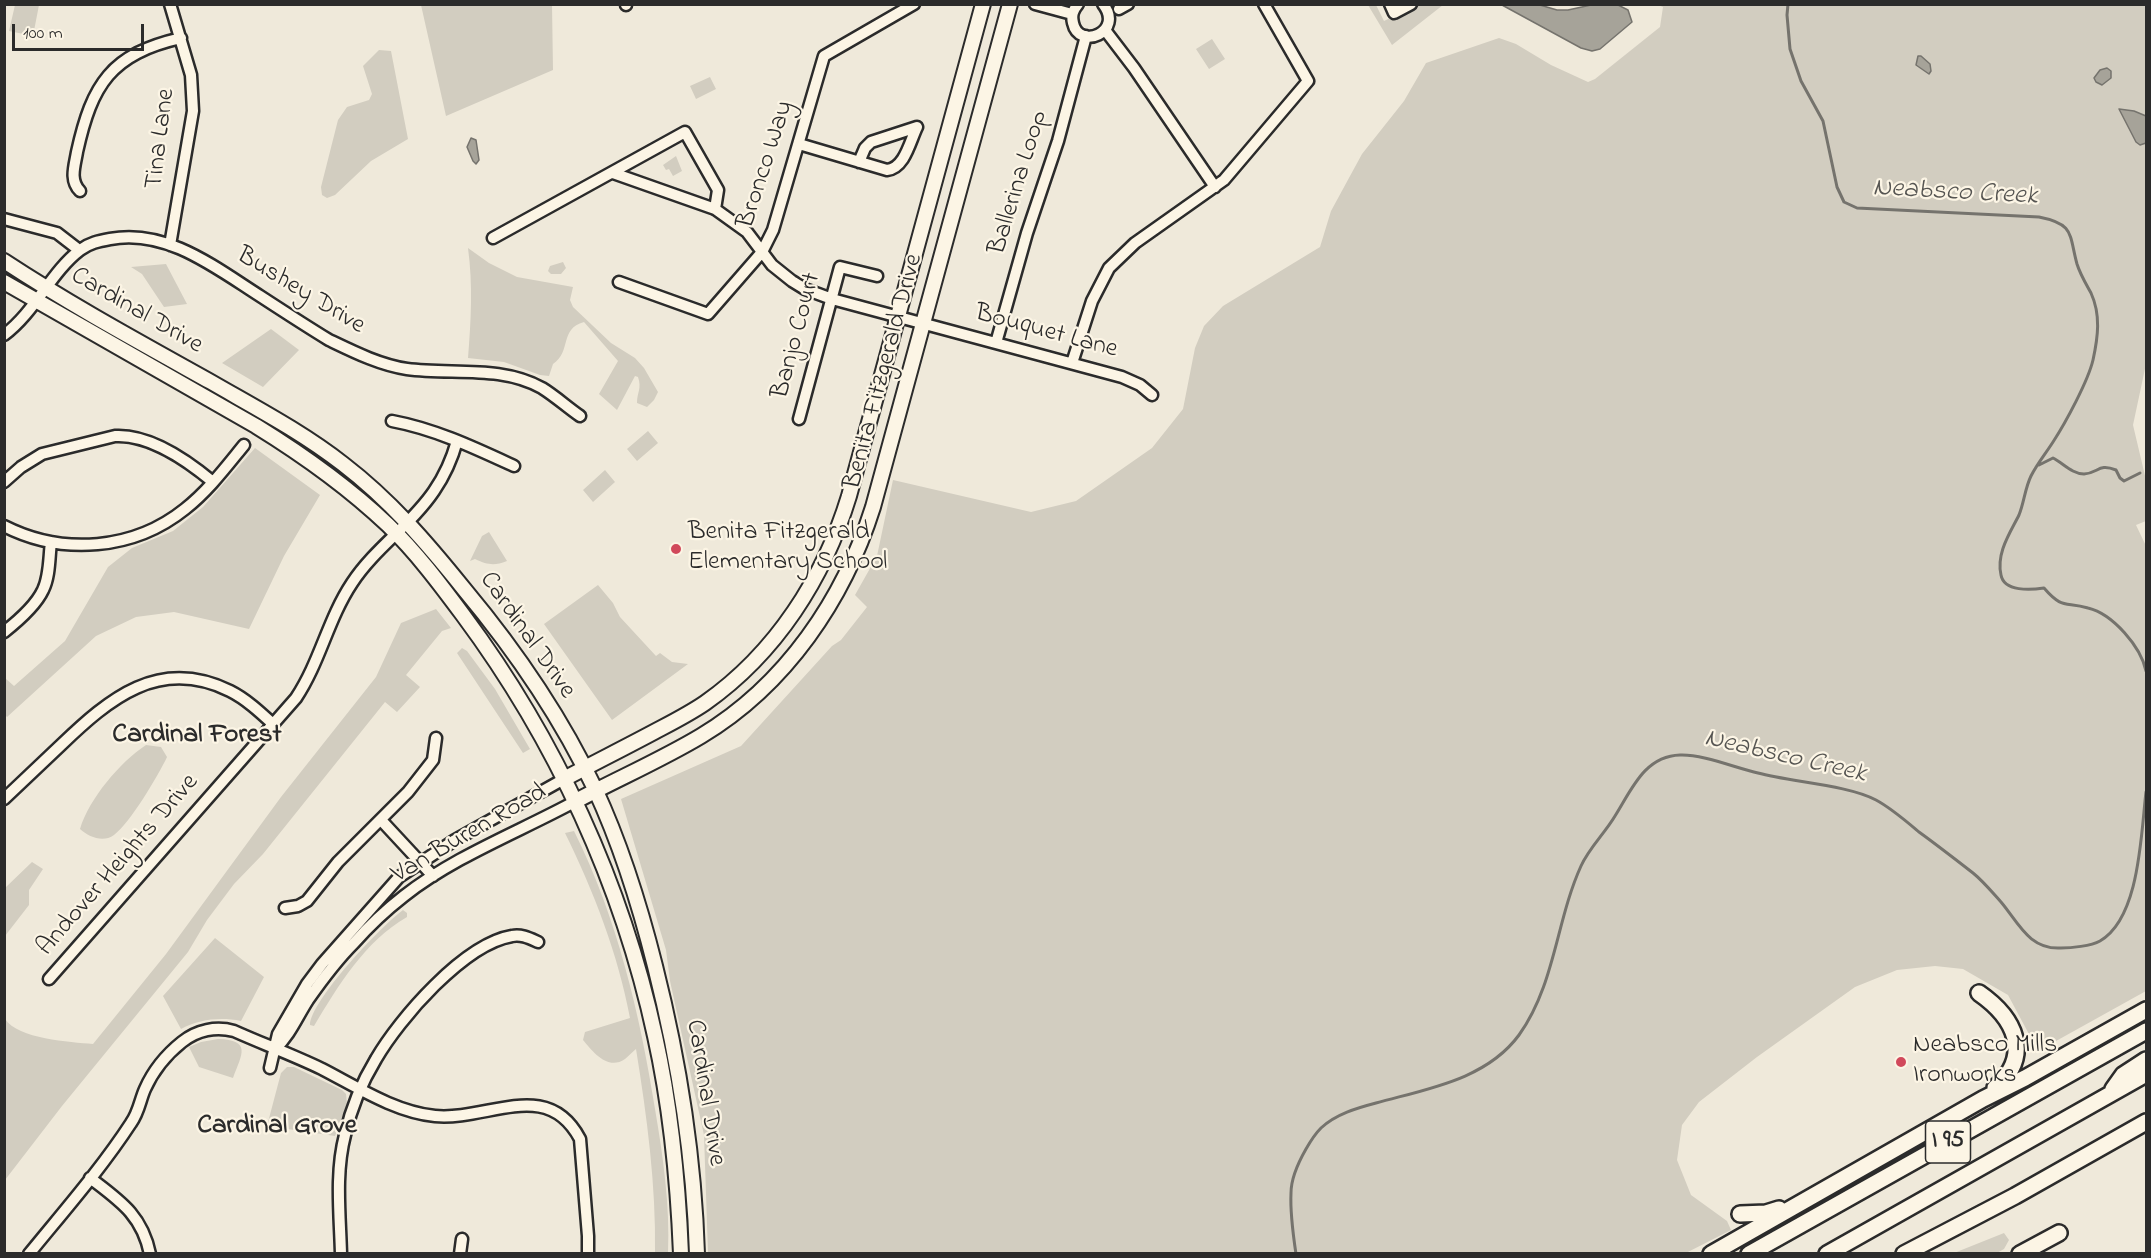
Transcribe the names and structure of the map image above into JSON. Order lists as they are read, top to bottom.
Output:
{
  "streets": {
    "highway": ["I 95"],
    "main road": ["Cardinal Drive", "Benita Fitzgerald Drive"],
    "street": [
      "Tina Lane",
      "Bronco Way",
      "Ballerina Loop",
      "Bushey Drive",
      "Bouquet Lane",
      "Banjo Court",
      "Van Buren Road",
      "Andover Heights Drive"
    ]
  },
  "crossings": [
    ["Tina Lane", "Bushey Drive"],
    ["Bronco Way", "Bouquet Lane"],
    ["Ballerina Loop", "Bouquet Lane"],
    ["Bushey Drive", "Cardinal Drive"],
    ["Cardinal Drive", "Benita Fitzgerald Drive"],
    ["Cardinal Drive", "Van Buren Road"],
    ["Cardinal Drive", "Andover Heights Drive"],
    ["Bouquet Lane", "Banjo Court"],
    ["Bouquet Lane", "Benita Fitzgerald Drive"],
    ["Benita Fitzgerald Drive", "Van Buren Road"]
  ],
  "districts": ["Cardinal Forest", "Cardinal Grove"],
  "water": ["Neabsco Creek"],
  "places": ["Benita Fitzgerald Elementary School", "Neabsco Mills Ironworks"],
  "scale_bar": "100 m"
}
